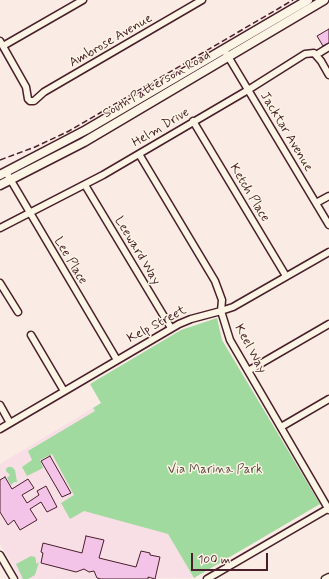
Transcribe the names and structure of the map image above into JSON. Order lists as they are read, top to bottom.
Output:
{
  "streets": {
    "street": [
      "Ambrose Avenue",
      "South Patterson Road",
      "Helm Drive",
      "Jacktar Avenue",
      "Ketch Place",
      "Leeward Way",
      "Lee Place",
      "Kelp Street",
      "Keel Way"
    ]
  },
  "crossings": [
    ["South Patterson Road", "Jacktar Avenue"],
    ["South Patterson Road", "Lee Place"],
    ["Helm Drive", "Jacktar Avenue"],
    ["Helm Drive", "Ketch Place"],
    ["Helm Drive", "Leeward Way"],
    ["Helm Drive", "Lee Place"],
    ["Helm Drive", "Keel Way"],
    ["Ketch Place", "Kelp Street"],
    ["Leeward Way", "Kelp Street"],
    ["Lee Place", "Kelp Street"],
    ["Kelp Street", "Keel Way"]
  ],
  "parks": ["Via Marina Park"],
  "scale_bar": "100 m"
}
